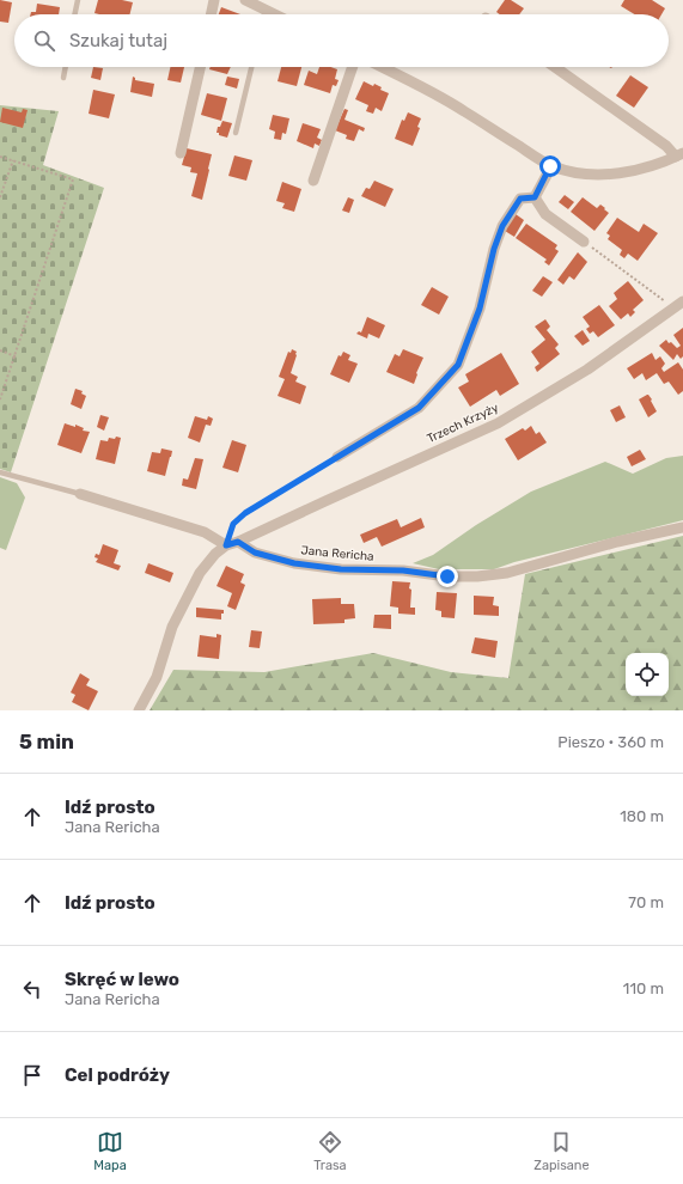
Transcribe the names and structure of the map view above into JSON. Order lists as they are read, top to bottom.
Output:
{
  "streets": {
    "street": ["Trzech Krzyży", "Jana Rericha"]
  },
  "crossings": [
    ["Trzech Krzyży", "Jana Rericha"]
  ],
  "page": {
    "search": "Szukaj tutaj",
    "heading": ["5 min", "Pieszo · 360 m"],
    "list": [
      ["Idź prosto", "Jana Rericha", "180 m"],
      ["Idź prosto", "70 m"],
      ["Skręć w lewo", "Jana Rericha", "110 m"],
      "Cel podróży"
    ],
    "nav": ["Mapa", "Trasa", "Zapisane"]
  }
}
